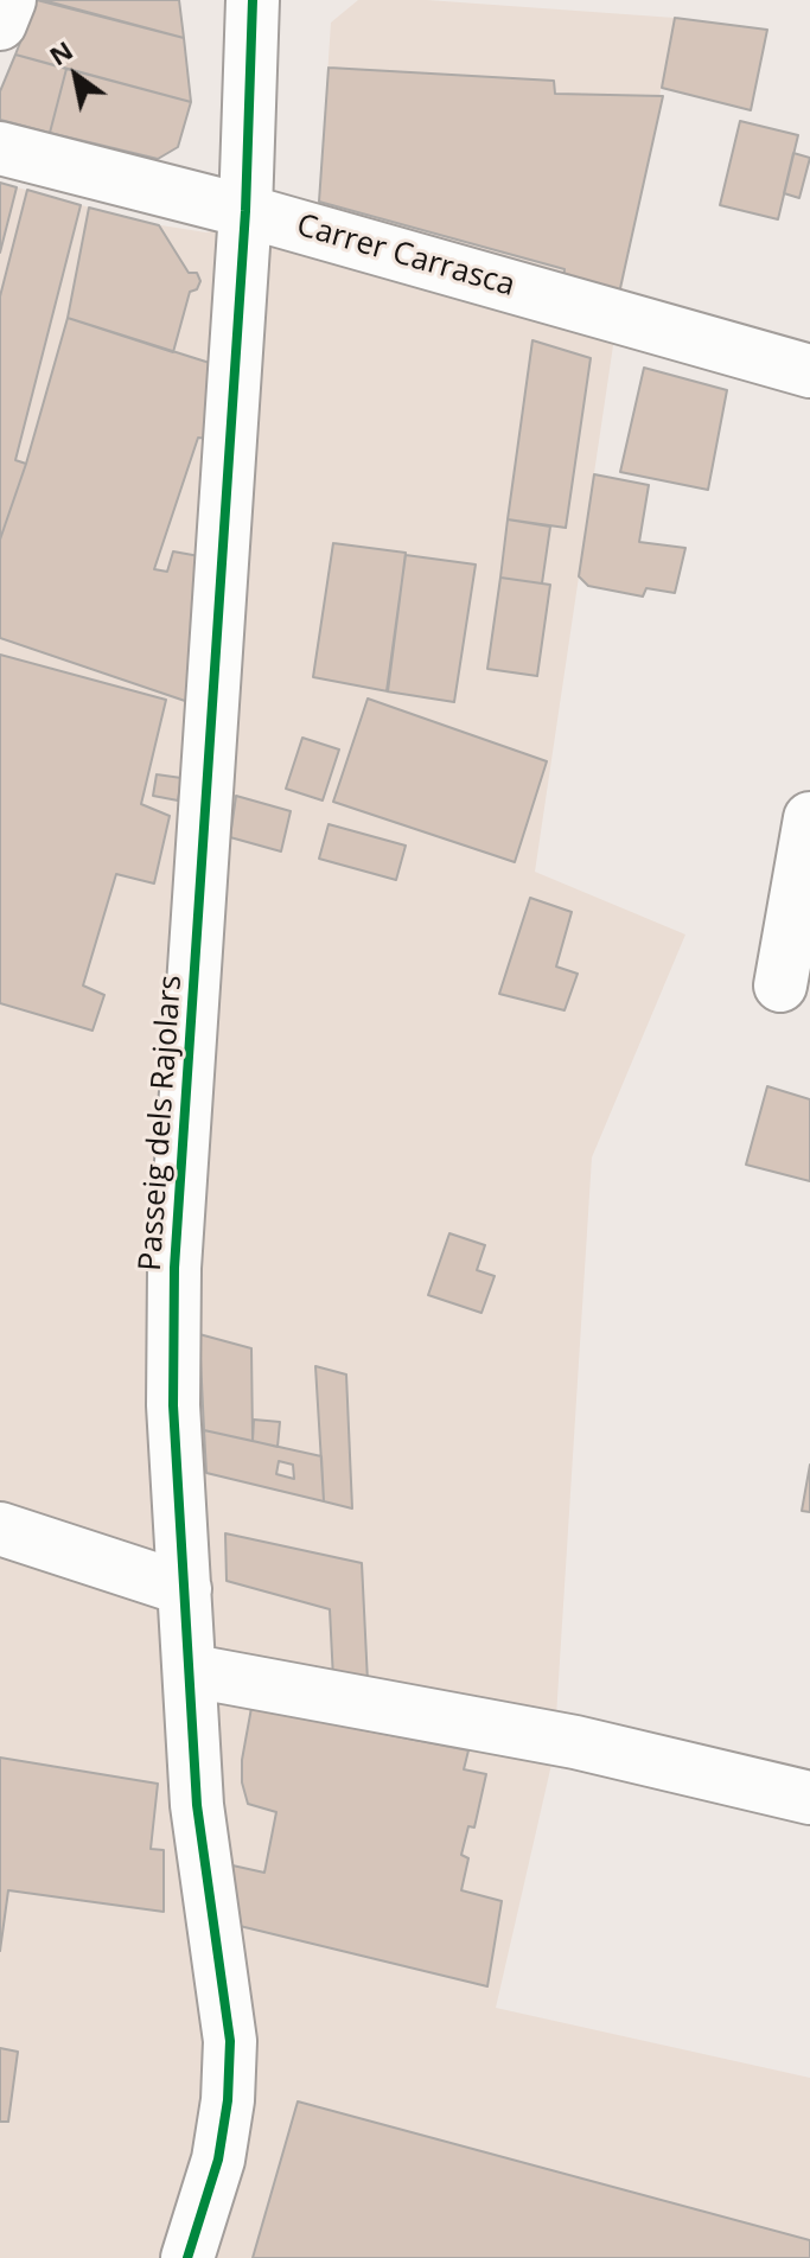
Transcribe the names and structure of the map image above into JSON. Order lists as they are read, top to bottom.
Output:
{
  "streets": {
    "street": ["Carrer Carrasca", "Passeig dels Rajolars"]
  },
  "crossings": [
    ["Carrer Carrasca", "Passeig dels Rajolars"]
  ],
  "north": "top left"
}
